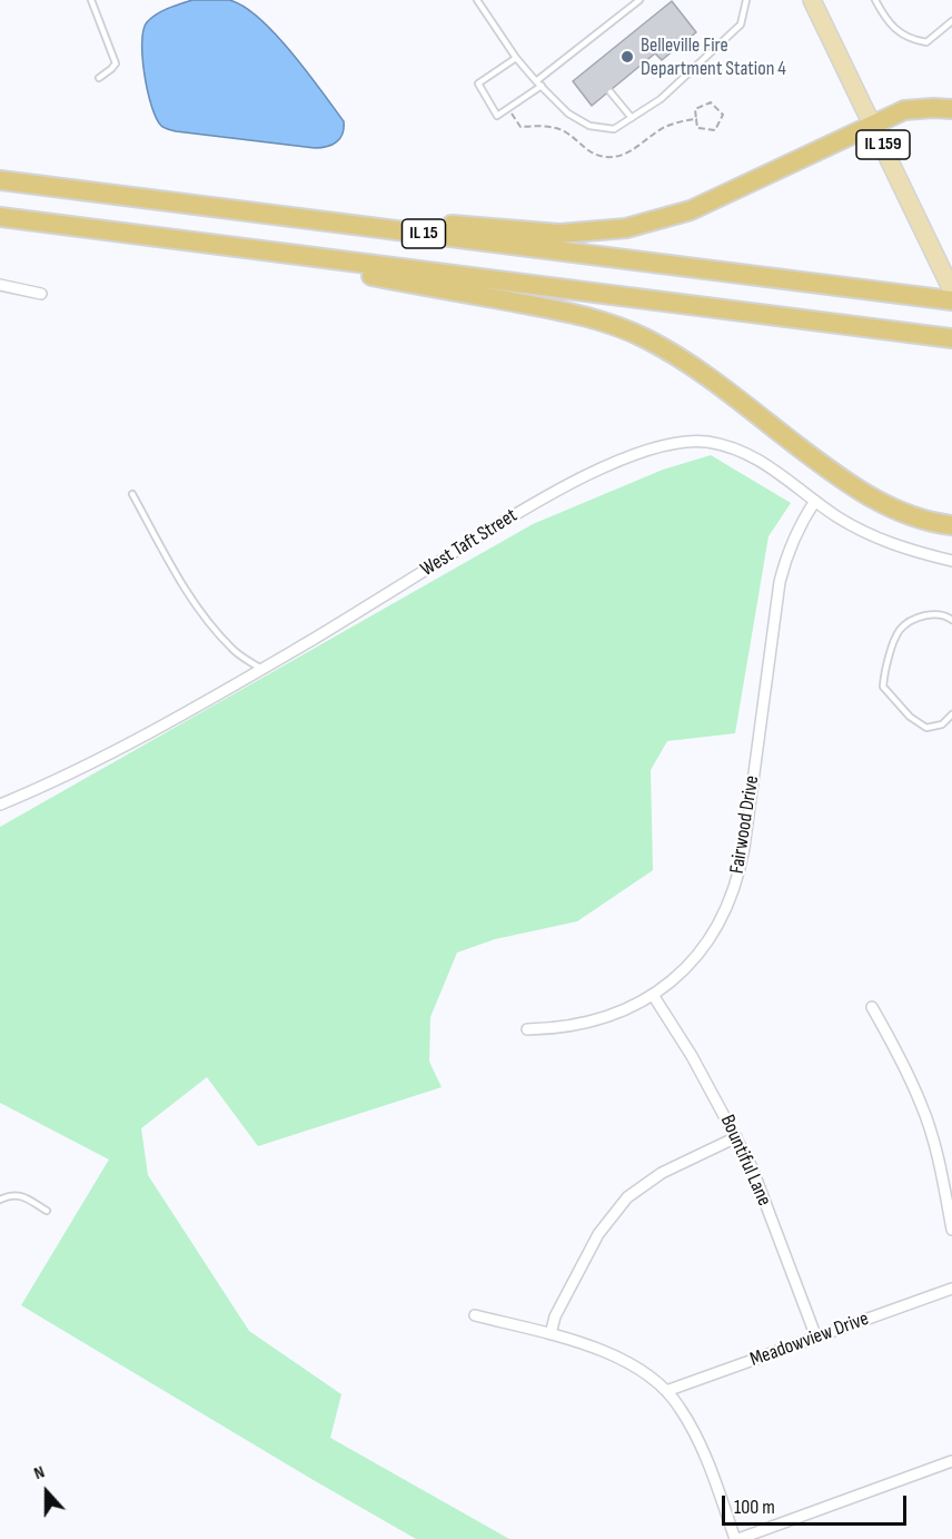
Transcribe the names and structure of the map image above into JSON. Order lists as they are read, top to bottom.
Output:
{
  "streets": {
    "highway": ["IL 15"],
    "main road": ["IL 159"],
    "street": [
      "West Taft Street",
      "Fairwood Drive",
      "Bountiful Lane",
      "Meadowview Drive"
    ]
  },
  "crossings": [
    ["West Taft Street", "Fairwood Drive"],
    ["Fairwood Drive", "Bountiful Lane"],
    ["Bountiful Lane", "Meadowview Drive"]
  ],
  "places": ["Belleville Fire Department Station 4"],
  "scale_bar": "100 m",
  "north": "top"
}
